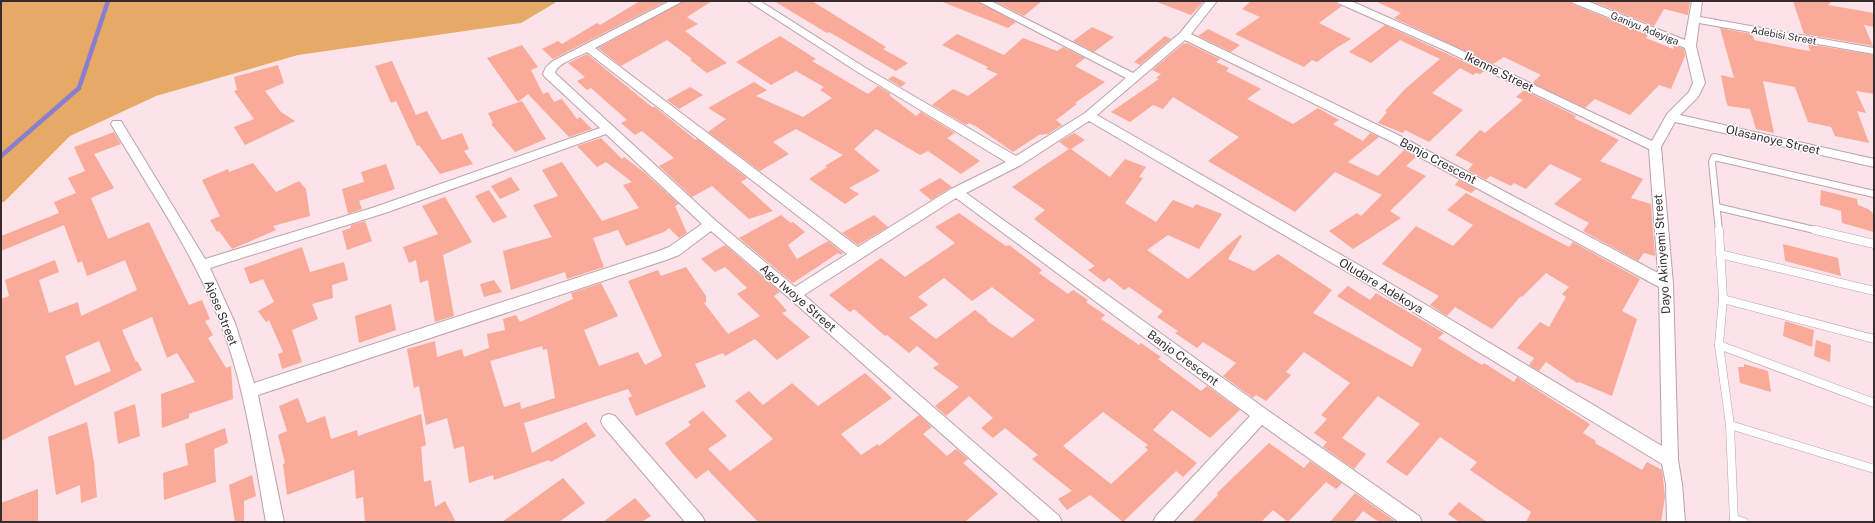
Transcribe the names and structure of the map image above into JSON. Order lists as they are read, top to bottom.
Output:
{
  "streets": {
    "street": [
      "Ganiyu Adeyiga",
      "Adebisi Street",
      "Ikenne Street",
      "Olasanoye Street",
      "Banjo Crescent",
      "Dayo Akinyemi Street",
      "Oludare Adekoya",
      "Ago Iwoye Street",
      "Ajose Street"
    ]
  },
  "crossings": [
    ["Ikenne Street", "Dayo Akinyemi Street"],
    ["Banjo Crescent", "Dayo Akinyemi Street"],
    ["Dayo Akinyemi Street", "Oludare Adekoya"]
  ]
}
